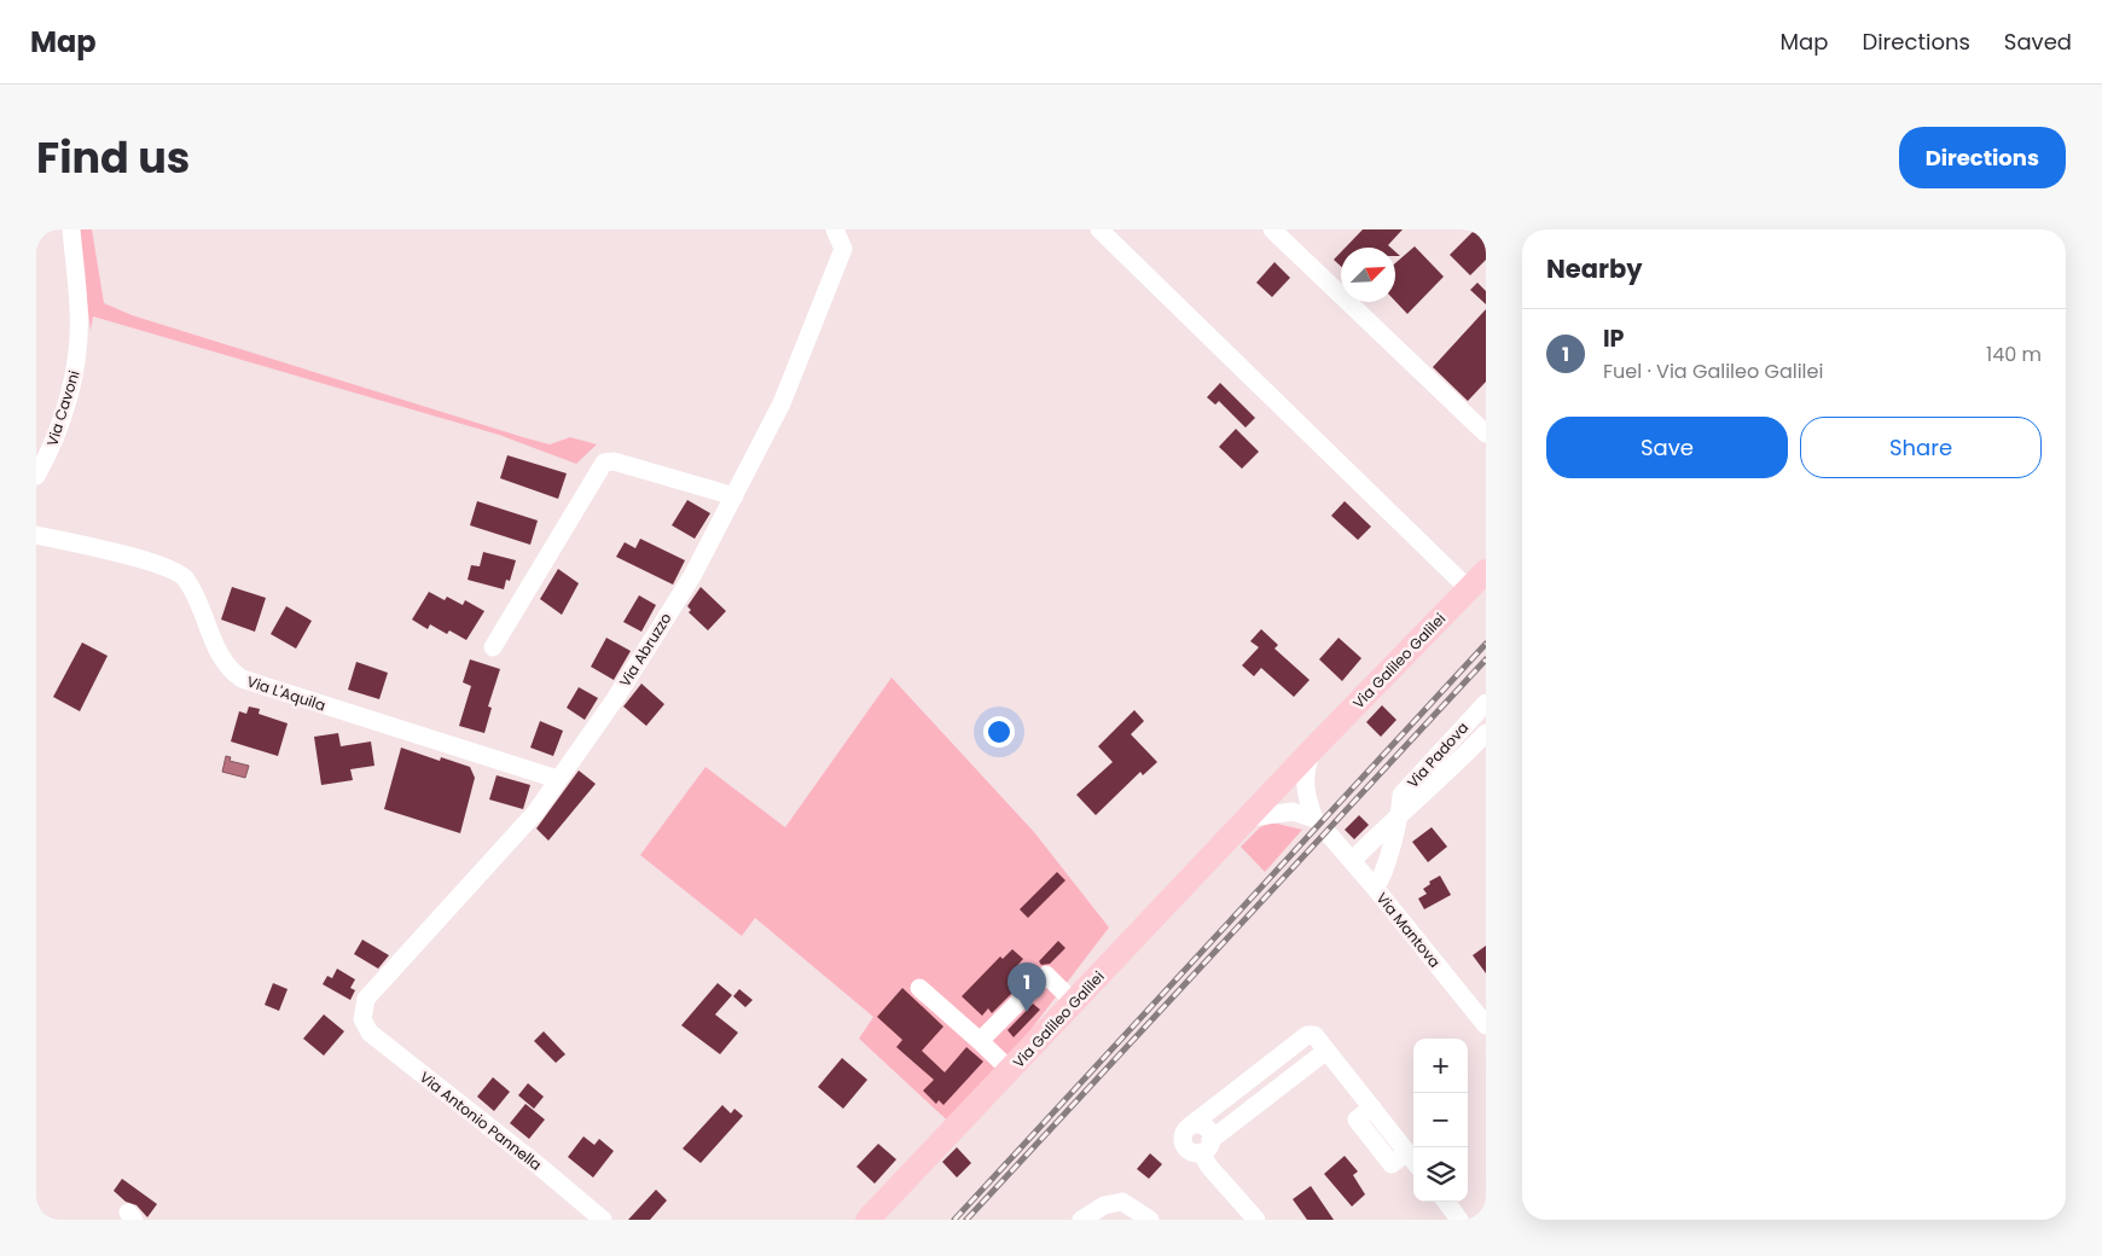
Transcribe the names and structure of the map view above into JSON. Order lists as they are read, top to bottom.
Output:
{
  "streets": {
    "main road": ["Via Galileo Galilei"],
    "street": [
      "Via Cavoni",
      "Via Abruzzo",
      "Via L'Aquila",
      "Via Padova",
      "Via Mantova",
      "Via Antonio Pannella"
    ]
  },
  "crossings": [
    ["Via Abruzzo", "Via L'Aquila"],
    ["Via Abruzzo", "Via Antonio Pannella"],
    ["Via Padova", "Via Mantova"]
  ],
  "north": "top right",
  "page": {
    "header": "Map",
    "nav": ["Map", "Directions", "Saved"],
    "title": "Find us",
    "buttons": [
      "Directions",
      ["Save", "Share"]
    ],
    "heading": "Nearby",
    "list": [
      {
        "mark": "1",
        "name": "IP",
        "note": "Fuel · Via Galileo Galilei",
        "value": "140 m"
      }
    ],
    "pins": "1",
    "map_buttons": ["+", "−"]
  }
}
